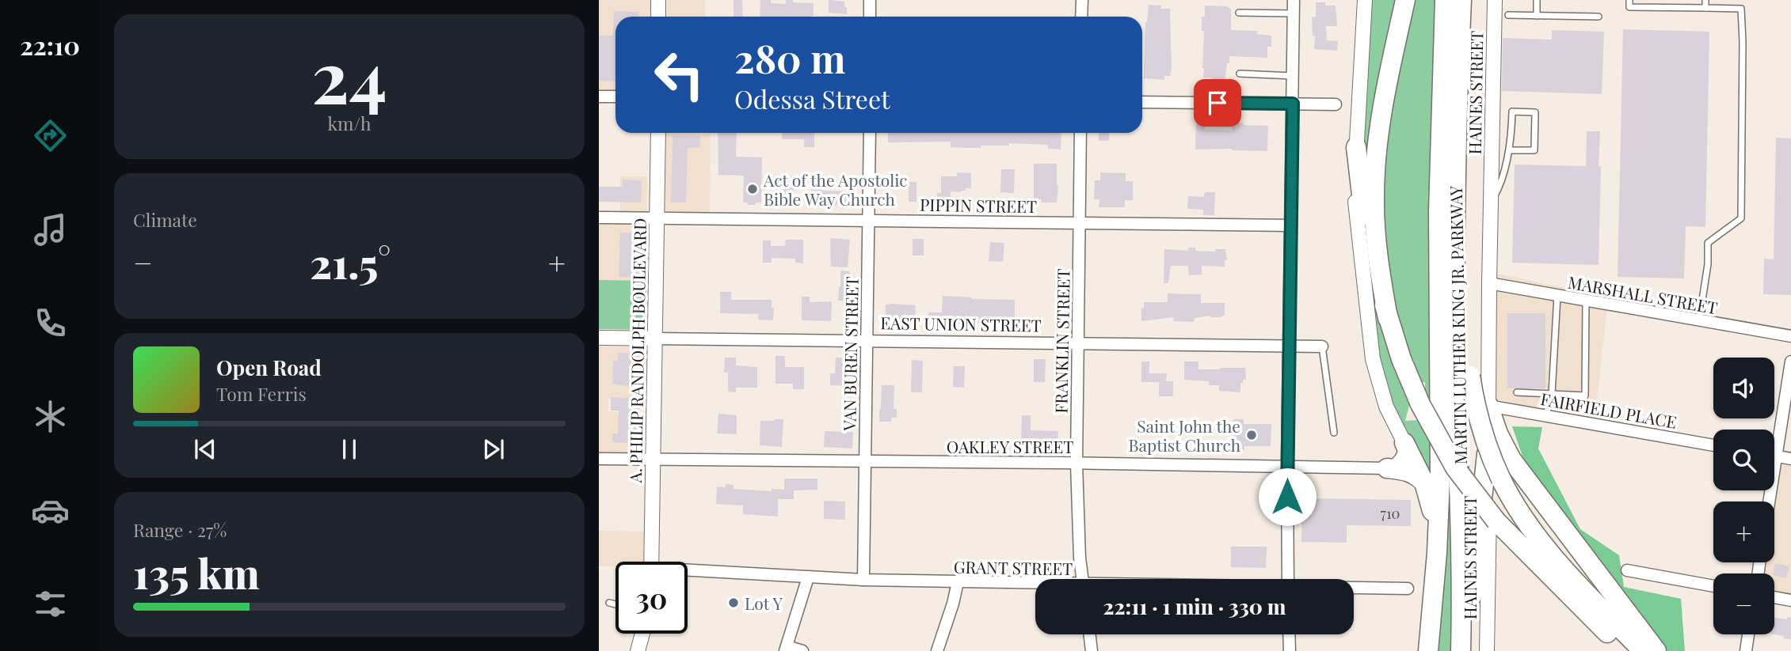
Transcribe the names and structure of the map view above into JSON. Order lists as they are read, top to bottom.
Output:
{
  "streets": {
    "highway": ["MARTIN LUTHER KING JR. PARKWAY"],
    "street": [
      "HAINES STREET",
      "PIPPIN STREET",
      "MARSHALL STREET",
      "EAST UNION STREET",
      "FRANKLIN STREET",
      "A. PHILIP RANDOLPH BOULEVARD",
      "VAN BUREN STREET",
      "FAIRFIELD PLACE",
      "OAKLEY STREET",
      "GRANT STREET"
    ]
  },
  "crossings": [
    ["HAINES STREET", "MARSHALL STREET"],
    ["HAINES STREET", "FAIRFIELD PLACE"],
    ["PIPPIN STREET", "FRANKLIN STREET"],
    ["PIPPIN STREET", "A. PHILIP RANDOLPH BOULEVARD"],
    ["PIPPIN STREET", "VAN BUREN STREET"],
    ["EAST UNION STREET", "FRANKLIN STREET"],
    ["EAST UNION STREET", "A. PHILIP RANDOLPH BOULEVARD"],
    ["EAST UNION STREET", "VAN BUREN STREET"],
    ["FRANKLIN STREET", "OAKLEY STREET"],
    ["A. PHILIP RANDOLPH BOULEVARD", "OAKLEY STREET"],
    ["VAN BUREN STREET", "OAKLEY STREET"],
    ["VAN BUREN STREET", "GRANT STREET"]
  ],
  "places": ["Act of the Apostolic Bible Way Church", "Saint John the Baptist Church", "Lot Y"],
  "house_numbers": ["710"],
  "page": {
    "tabs": "22:10",
    "tile": [
      ["24", "km/h"],
      "Climate",
      ["Range · 27%", "135 km"]
    ],
    "turn": ["280 m", "Odessa Street"],
    "heat": ["−", "21.5°", "+"],
    "song": ["Open Road", "Tom Ferris"],
    "map_buttons": ["+", "−"],
    "limit": "30",
    "trip": "22:11 · 1 min · 330 m"
  }
}
